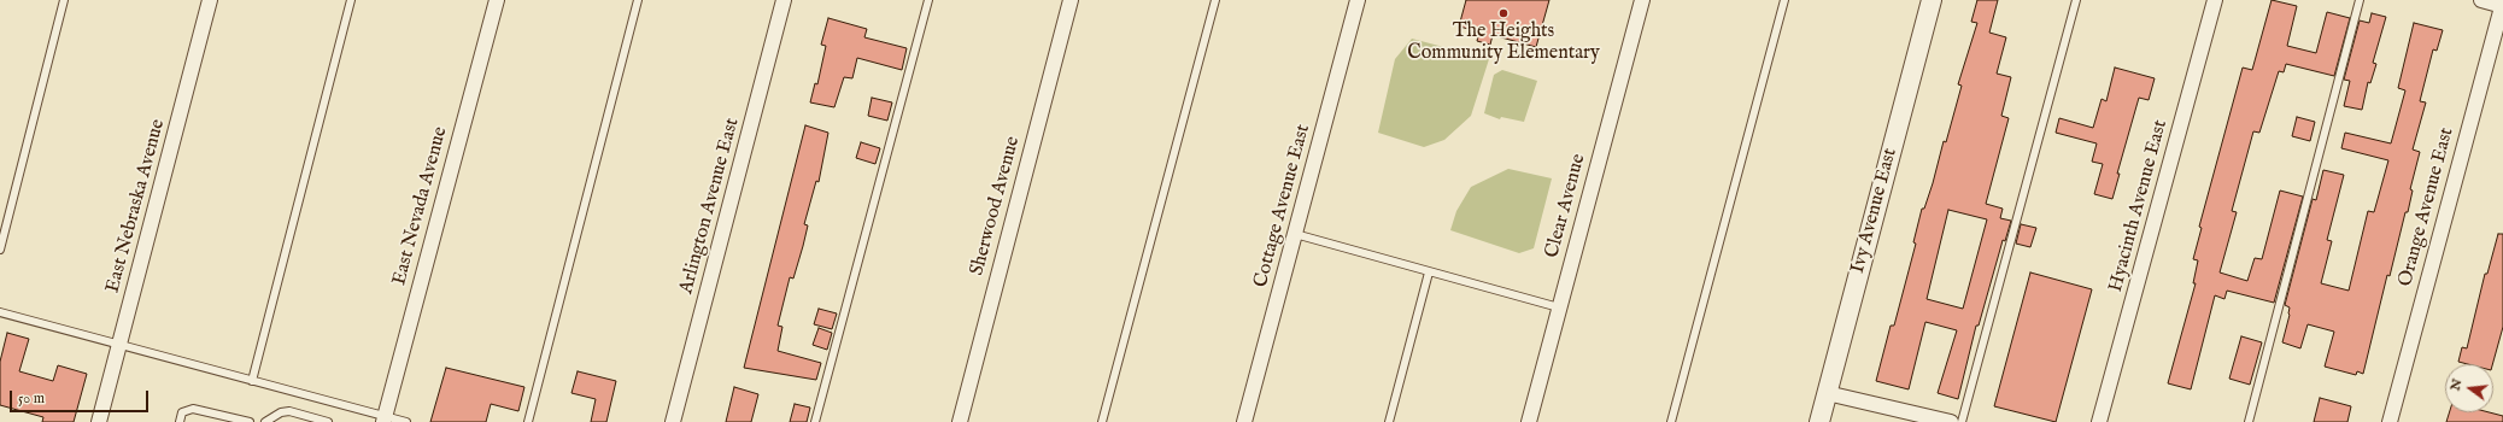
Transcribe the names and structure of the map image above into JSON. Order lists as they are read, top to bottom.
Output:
{
  "streets": {
    "street": [
      "East Nebraska Avenue",
      "East Nevada Avenue",
      "Arlington Avenue East",
      "Sherwood Avenue",
      "Cottage Avenue East",
      "Clear Avenue",
      "Hyacinth Avenue East",
      "Orange Avenue East",
      "Ivy Avenue East"
    ]
  },
  "places": ["The Heights Community Elementary"],
  "scale_bar": "50 m",
  "north": "left"
}
